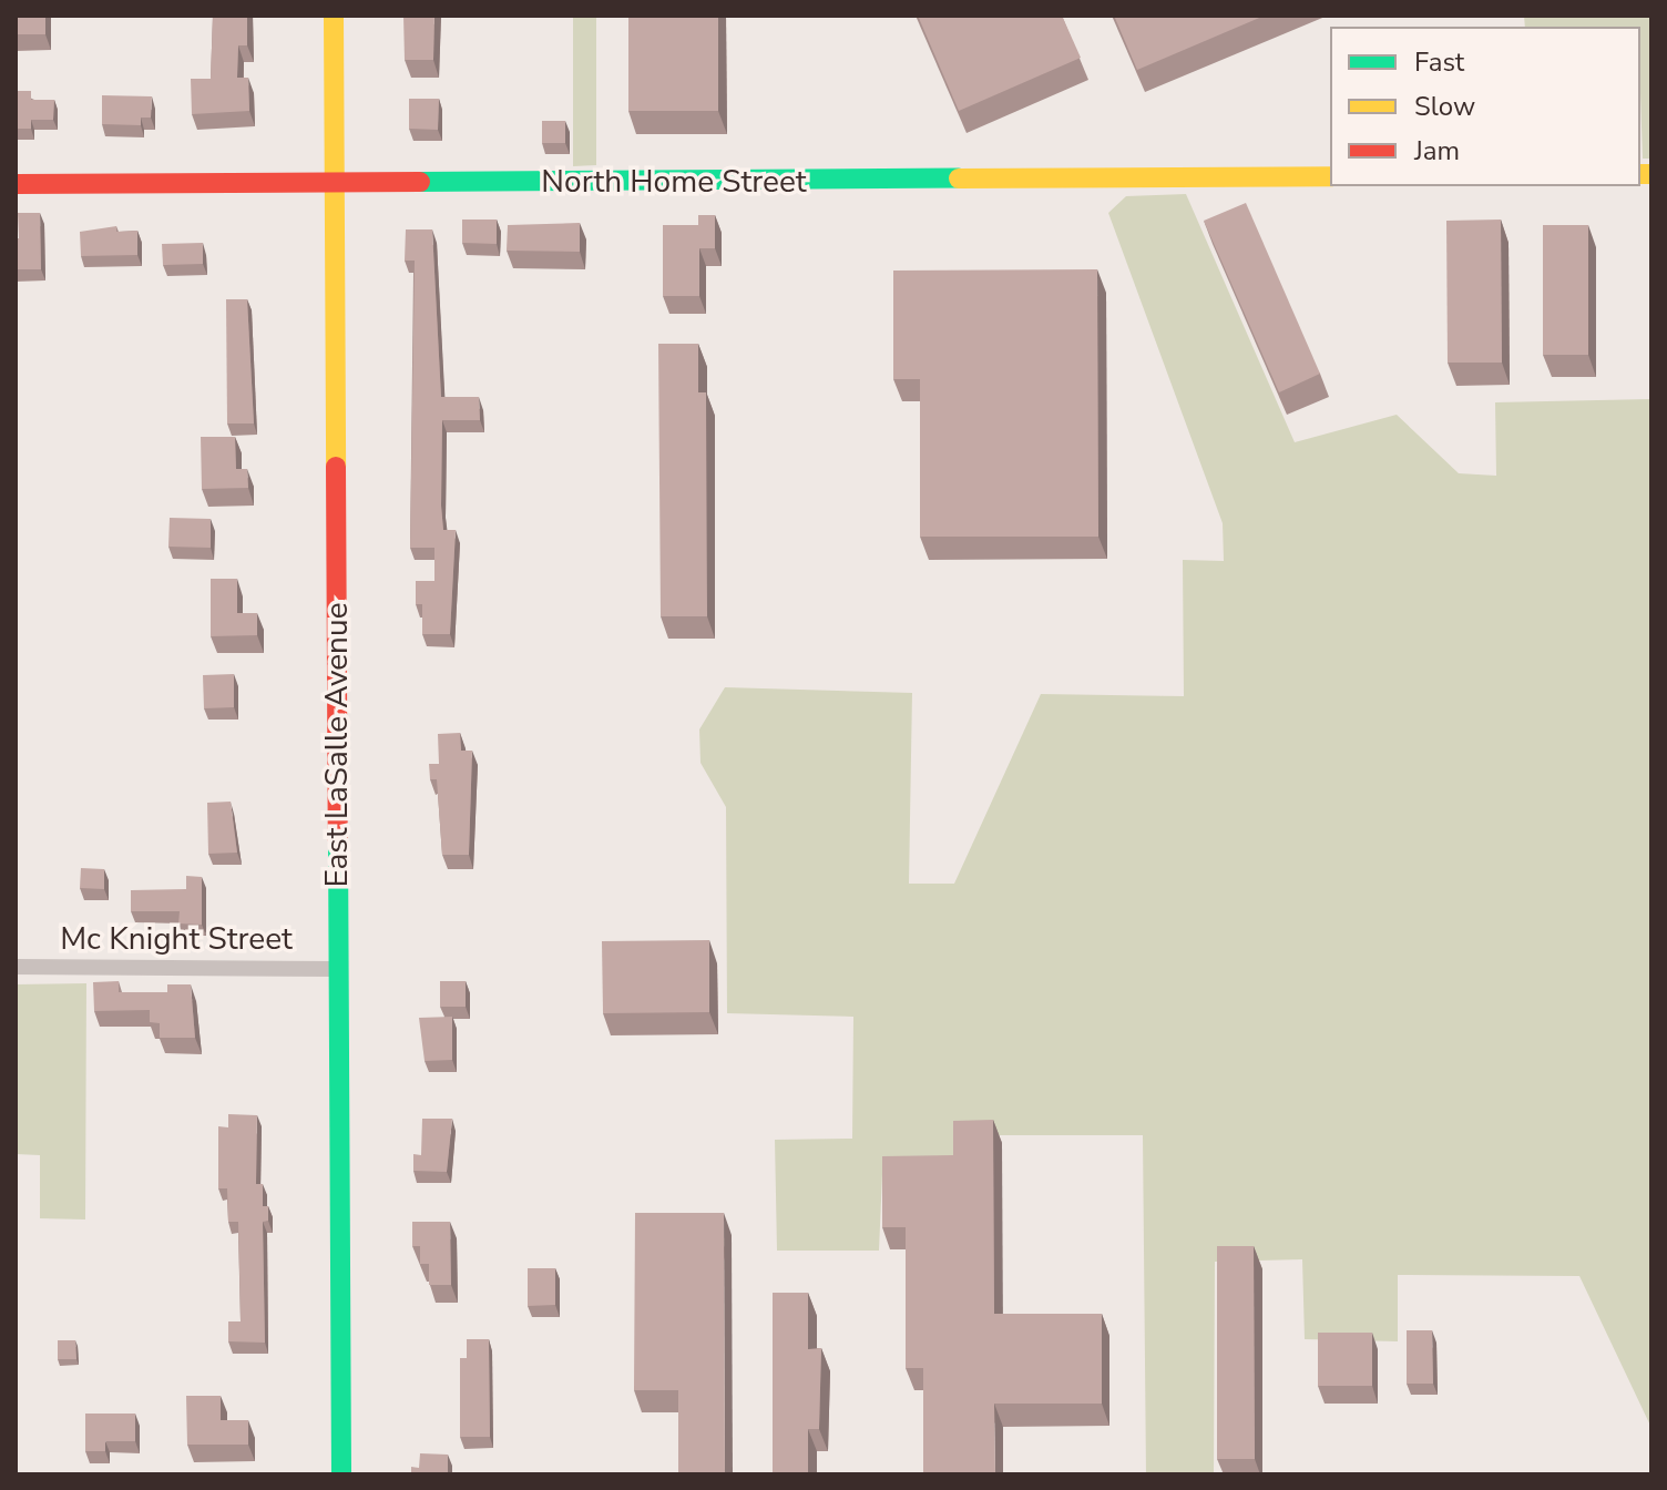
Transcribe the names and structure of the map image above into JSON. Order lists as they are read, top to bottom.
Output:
{
  "streets": {
    "street": ["North Home Street", "East LaSalle Avenue", "Mc Knight Street"]
  },
  "crossings": [
    ["North Home Street", "East LaSalle Avenue"],
    ["East LaSalle Avenue", "Mc Knight Street"]
  ],
  "legend": ["Fast", "Slow", "Jam"]
}
